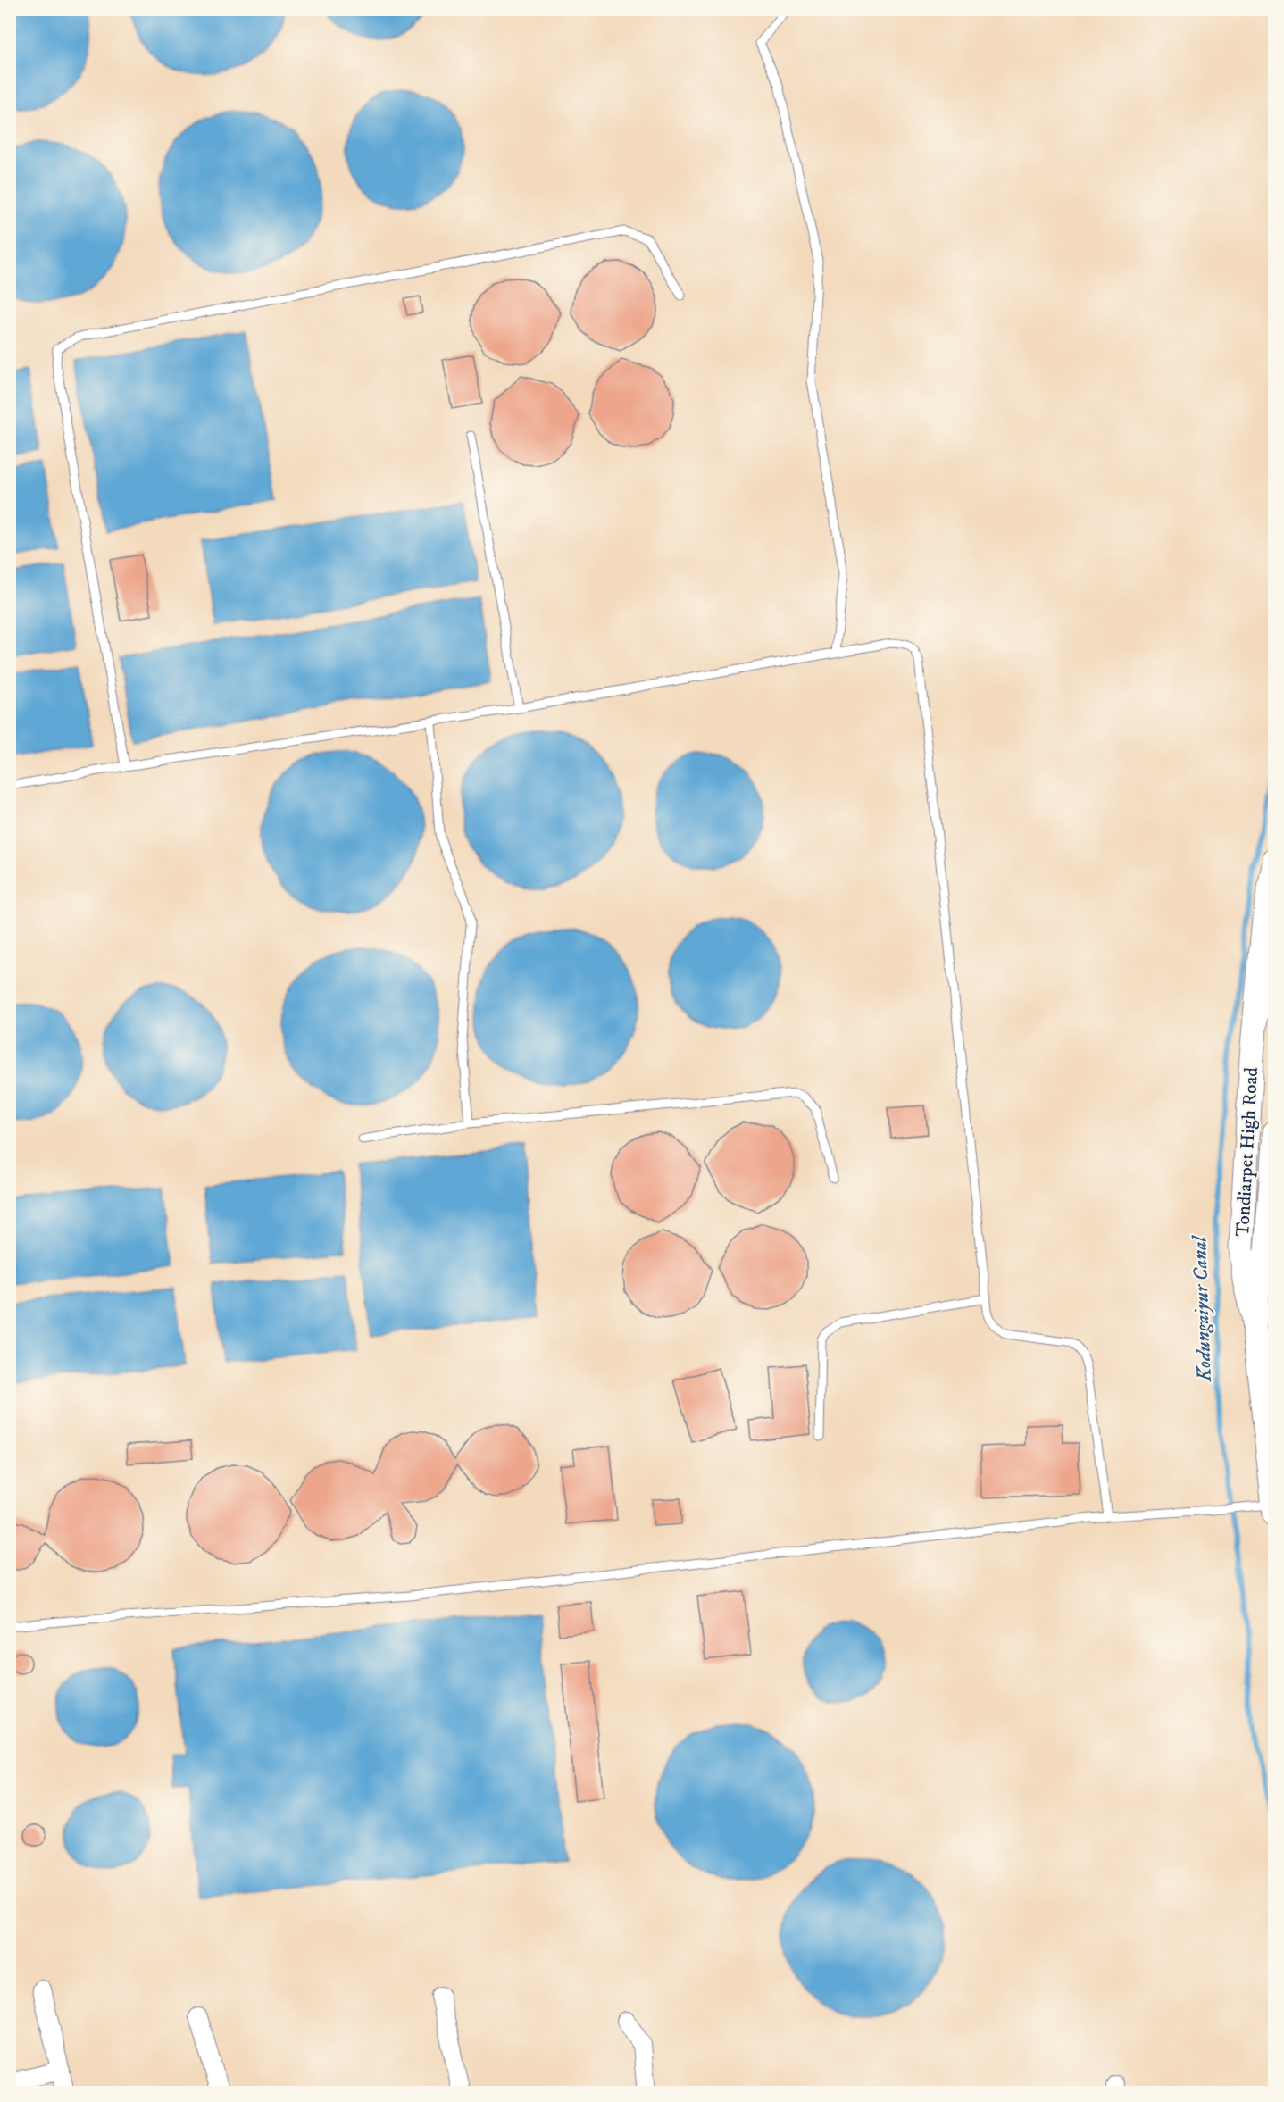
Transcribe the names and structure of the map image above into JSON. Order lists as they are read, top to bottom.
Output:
{
  "streets": {
    "main road": ["Tondiarpet High Road"]
  },
  "water": ["Kodungaiyur Canal"]
}
